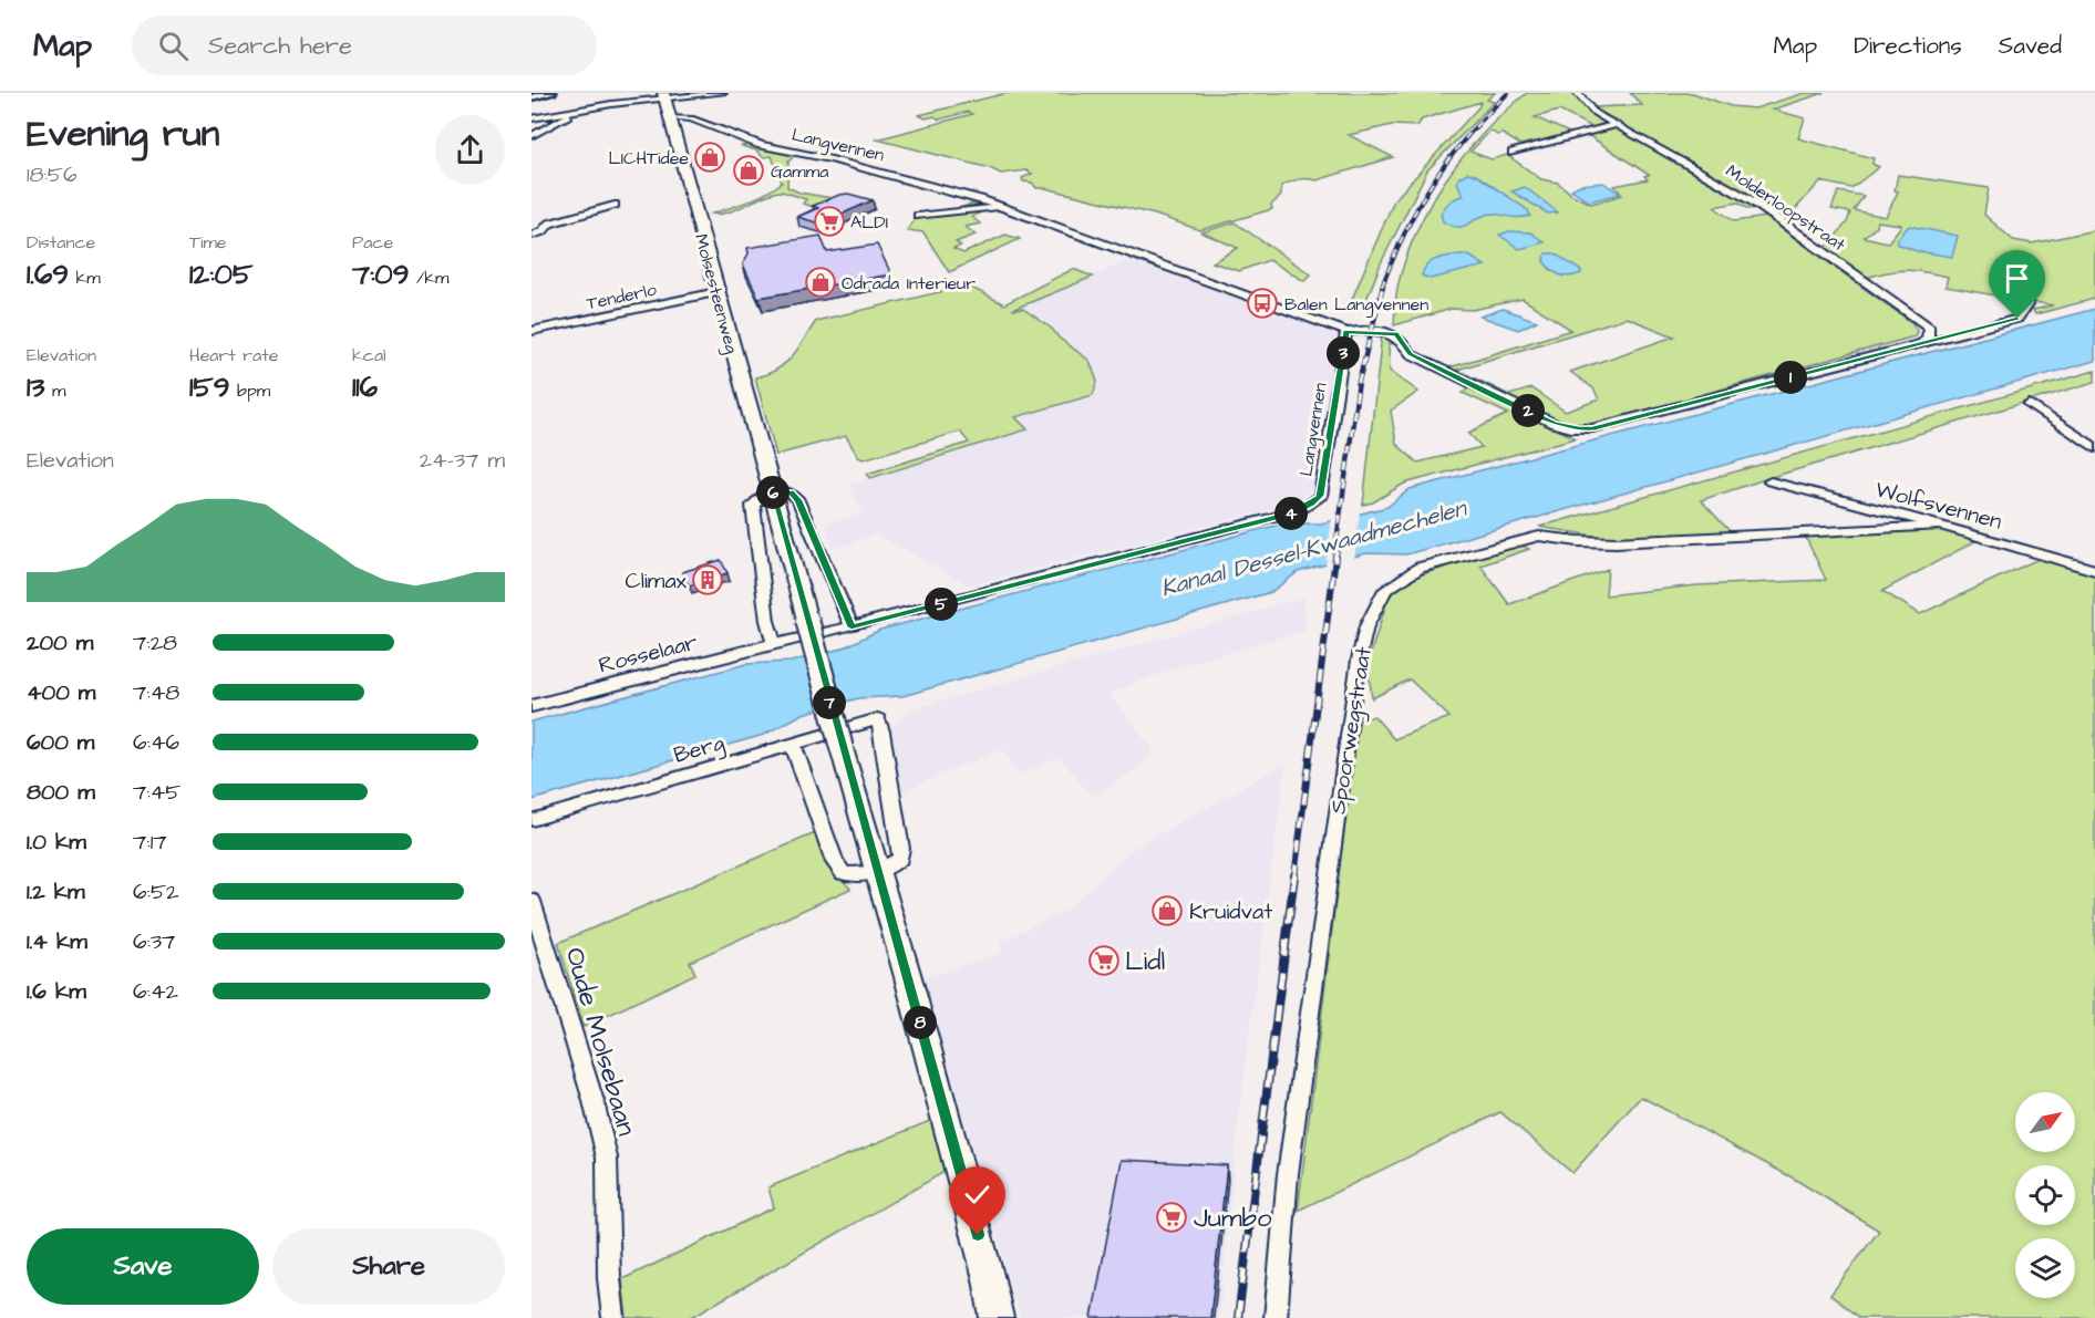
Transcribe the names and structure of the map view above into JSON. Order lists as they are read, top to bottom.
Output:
{
  "streets": {
    "main road": ["Molsesteenweg"],
    "street": [
      "Langvennen",
      "Molderloopstraat",
      "Tenderlo",
      "Wolfsvennen",
      "Rosselaar",
      "Spoorwegstraat",
      "Berg",
      "Oude Molsebaan"
    ]
  },
  "crossings": [
    ["Langvennen", "Molsesteenweg"],
    ["Langvennen", "Rosselaar"],
    ["Molsesteenweg", "Tenderlo"],
    ["Molsesteenweg", "Berg"],
    ["Wolfsvennen", "Spoorwegstraat"]
  ],
  "water": ["Kanaal Dessel-Kwaadmechelen"],
  "places": {
    "shop": [
      "LICHTidee",
      "Gamma",
      "Odrada Interieur",
      "Kruidvat"
    ],
    "supermarket": ["ALDI", "Lidl", "Jumbo"],
    "bus stop": ["Balen Langvennen"],
    "building": ["Climax"]
  },
  "north": "top right",
  "page": {
    "header": "Map",
    "search": "Search here",
    "nav": ["Map", "Directions", "Saved"],
    "heading": ["Evening run", "18:56"],
    "stats": [
      ["Distance", "1.69 km"],
      ["Time", "12:05"],
      ["Pace", "7:09 /km"],
      ["Elevation", "13 m"],
      ["Heart rate", "159 bpm"],
      ["kcal", "116"]
    ],
    "pins": [
      "3",
      "1",
      "2",
      "6",
      "4",
      "5",
      "7",
      "8"
    ],
    "chart": ["Elevation", "24–37 m"],
    "list": [
      {
        "name": "200 m",
        "note": "7:28"
      },
      {
        "name": "400 m",
        "note": "7:48"
      },
      {
        "name": "600 m",
        "note": "6:46"
      },
      {
        "name": "800 m",
        "note": "7:45"
      },
      {
        "name": "1.0 km",
        "note": "7:17"
      },
      {
        "name": "1.2 km",
        "note": "6:52"
      },
      {
        "name": "1.4 km",
        "note": "6:37"
      },
      {
        "name": "1.6 km",
        "note": "6:42"
      }
    ],
    "buttons": ["Save", "Share"]
  }
}
